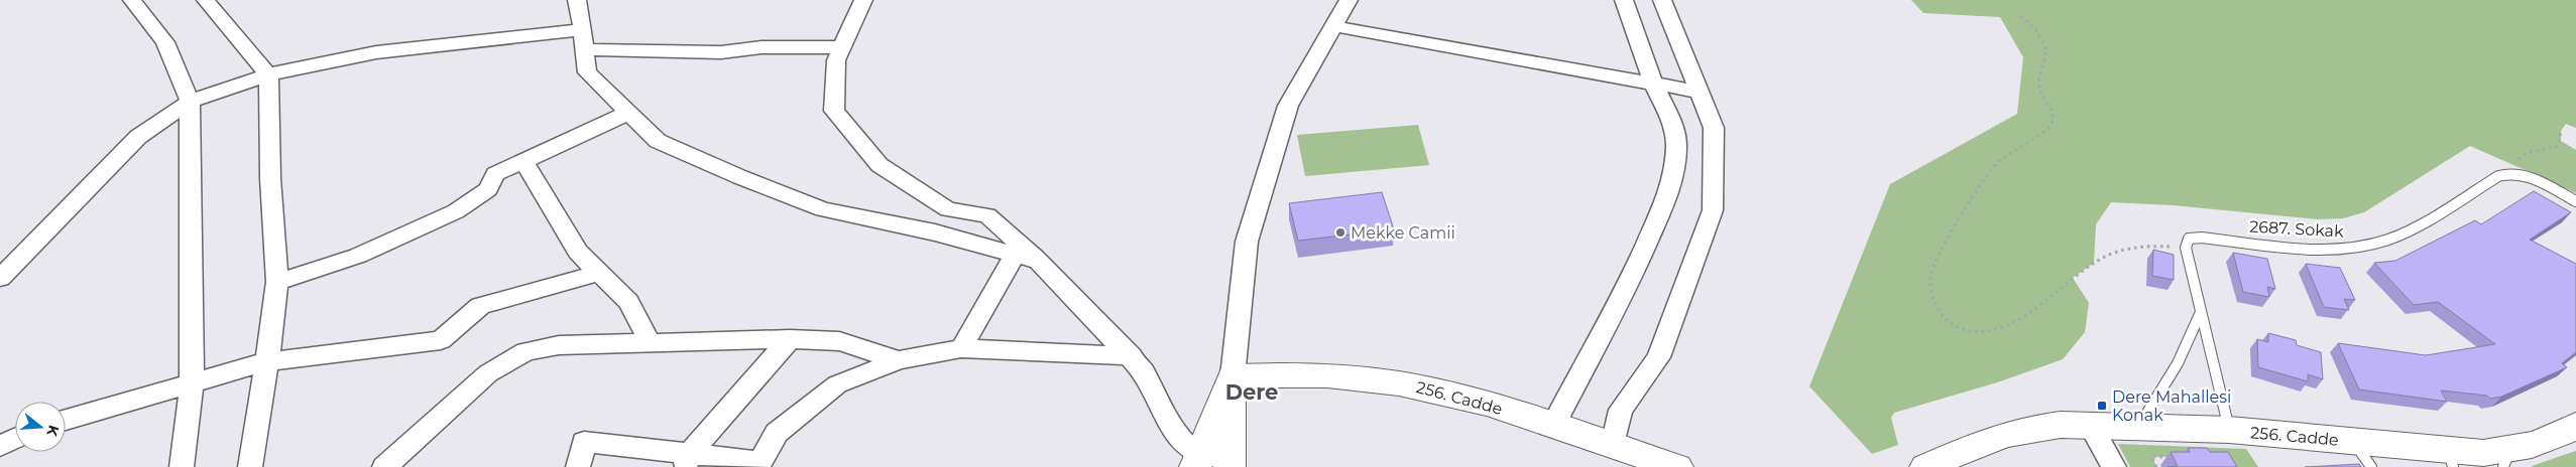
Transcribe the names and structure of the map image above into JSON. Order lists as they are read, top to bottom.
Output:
{
  "streets": {
    "street": ["256. Cadde"],
    "lane": ["2687. Sokak"]
  },
  "districts": ["Dere"],
  "places": {
    "other": ["Mekke Camii"],
    "transit": ["Dere Mahallesi Konak"]
  },
  "north": "right"
}
